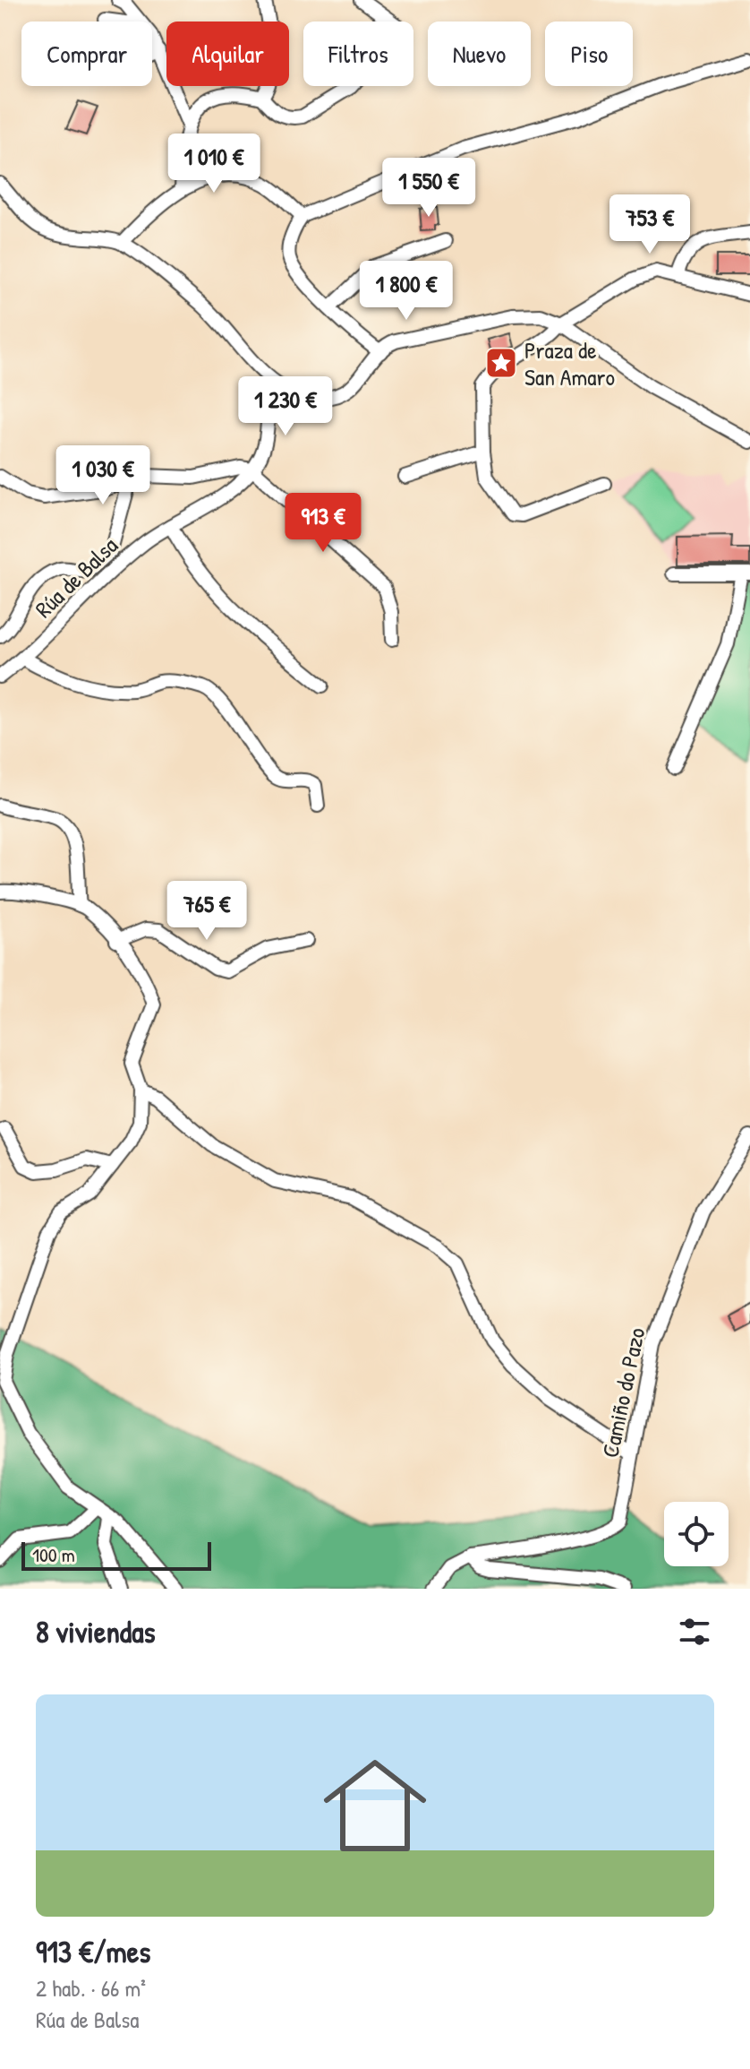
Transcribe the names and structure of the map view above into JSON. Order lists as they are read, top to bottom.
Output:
{
  "streets": {
    "street": ["Rúa de Balsa", "Camiño do Pazo"]
  },
  "places": {
    "place": ["Praza de San Amaro"]
  },
  "scale_bar": "100 m",
  "page": {
    "chip": [
      "Comprar",
      "Alquilar",
      "Filtros",
      "Nuevo",
      "Piso"
    ],
    "price": [
      "1 010 €",
      "1 550 €",
      "753 €",
      "1 800 €",
      "1 230 €",
      "1 030 €",
      "913 €",
      "765 €"
    ],
    "scale": "100 m",
    "heading": "8 viviendas",
    "list": [
      {
        "name": "913 €/mes",
        "note": "2 hab. · 66 m² · Rúa de Balsa"
      }
    ]
  }
}
